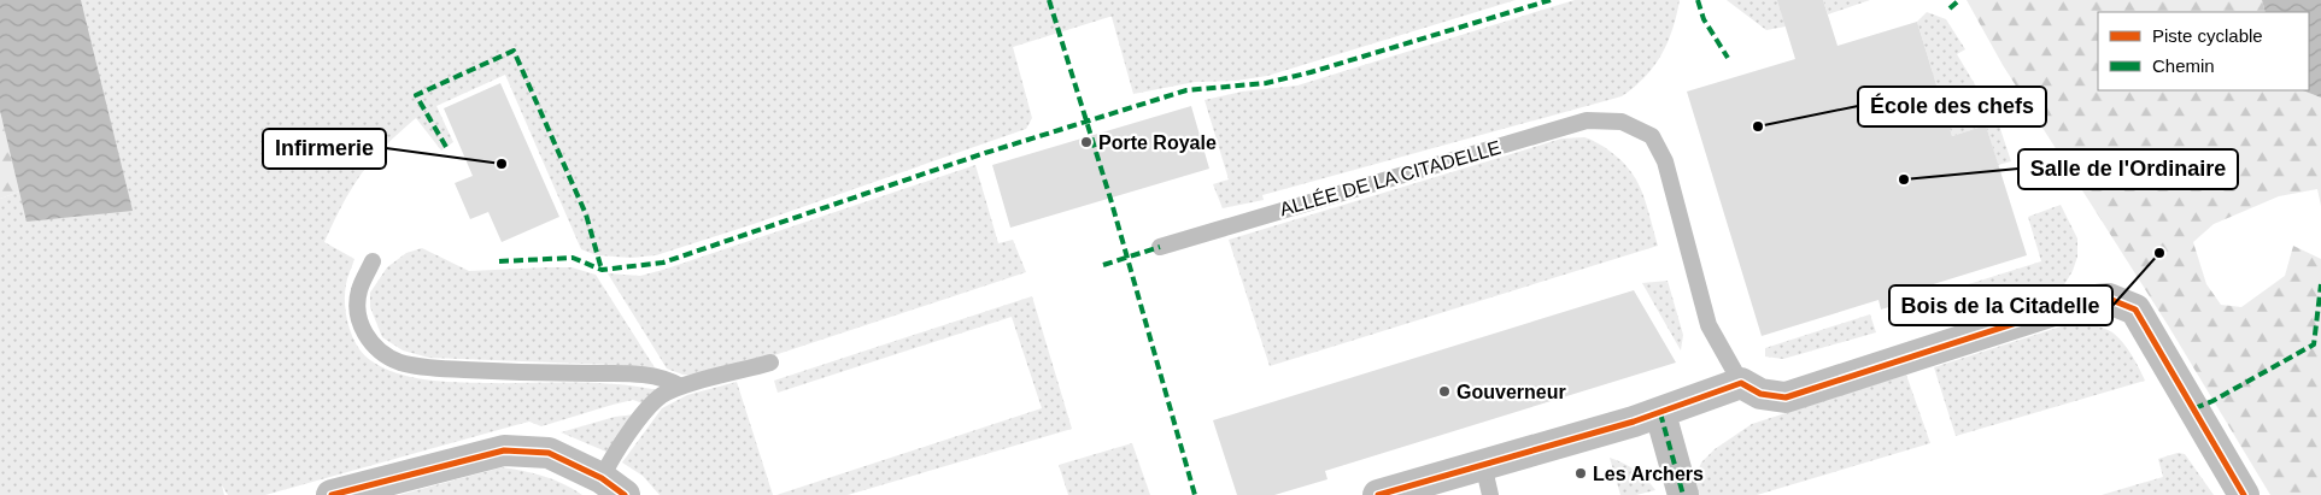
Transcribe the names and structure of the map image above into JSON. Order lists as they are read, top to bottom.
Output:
{
  "streets": {
    "lane": ["ALLÉE DE LA CITADELLE"]
  },
  "places": [
    "École des chefs",
    "Porte Royale",
    "Infirmerie",
    "Salle de l'Ordinaire",
    "Bois de la Citadelle",
    "Gouverneur",
    "Les Archers"
  ],
  "legend": ["Piste cyclable", "Chemin"]
}
